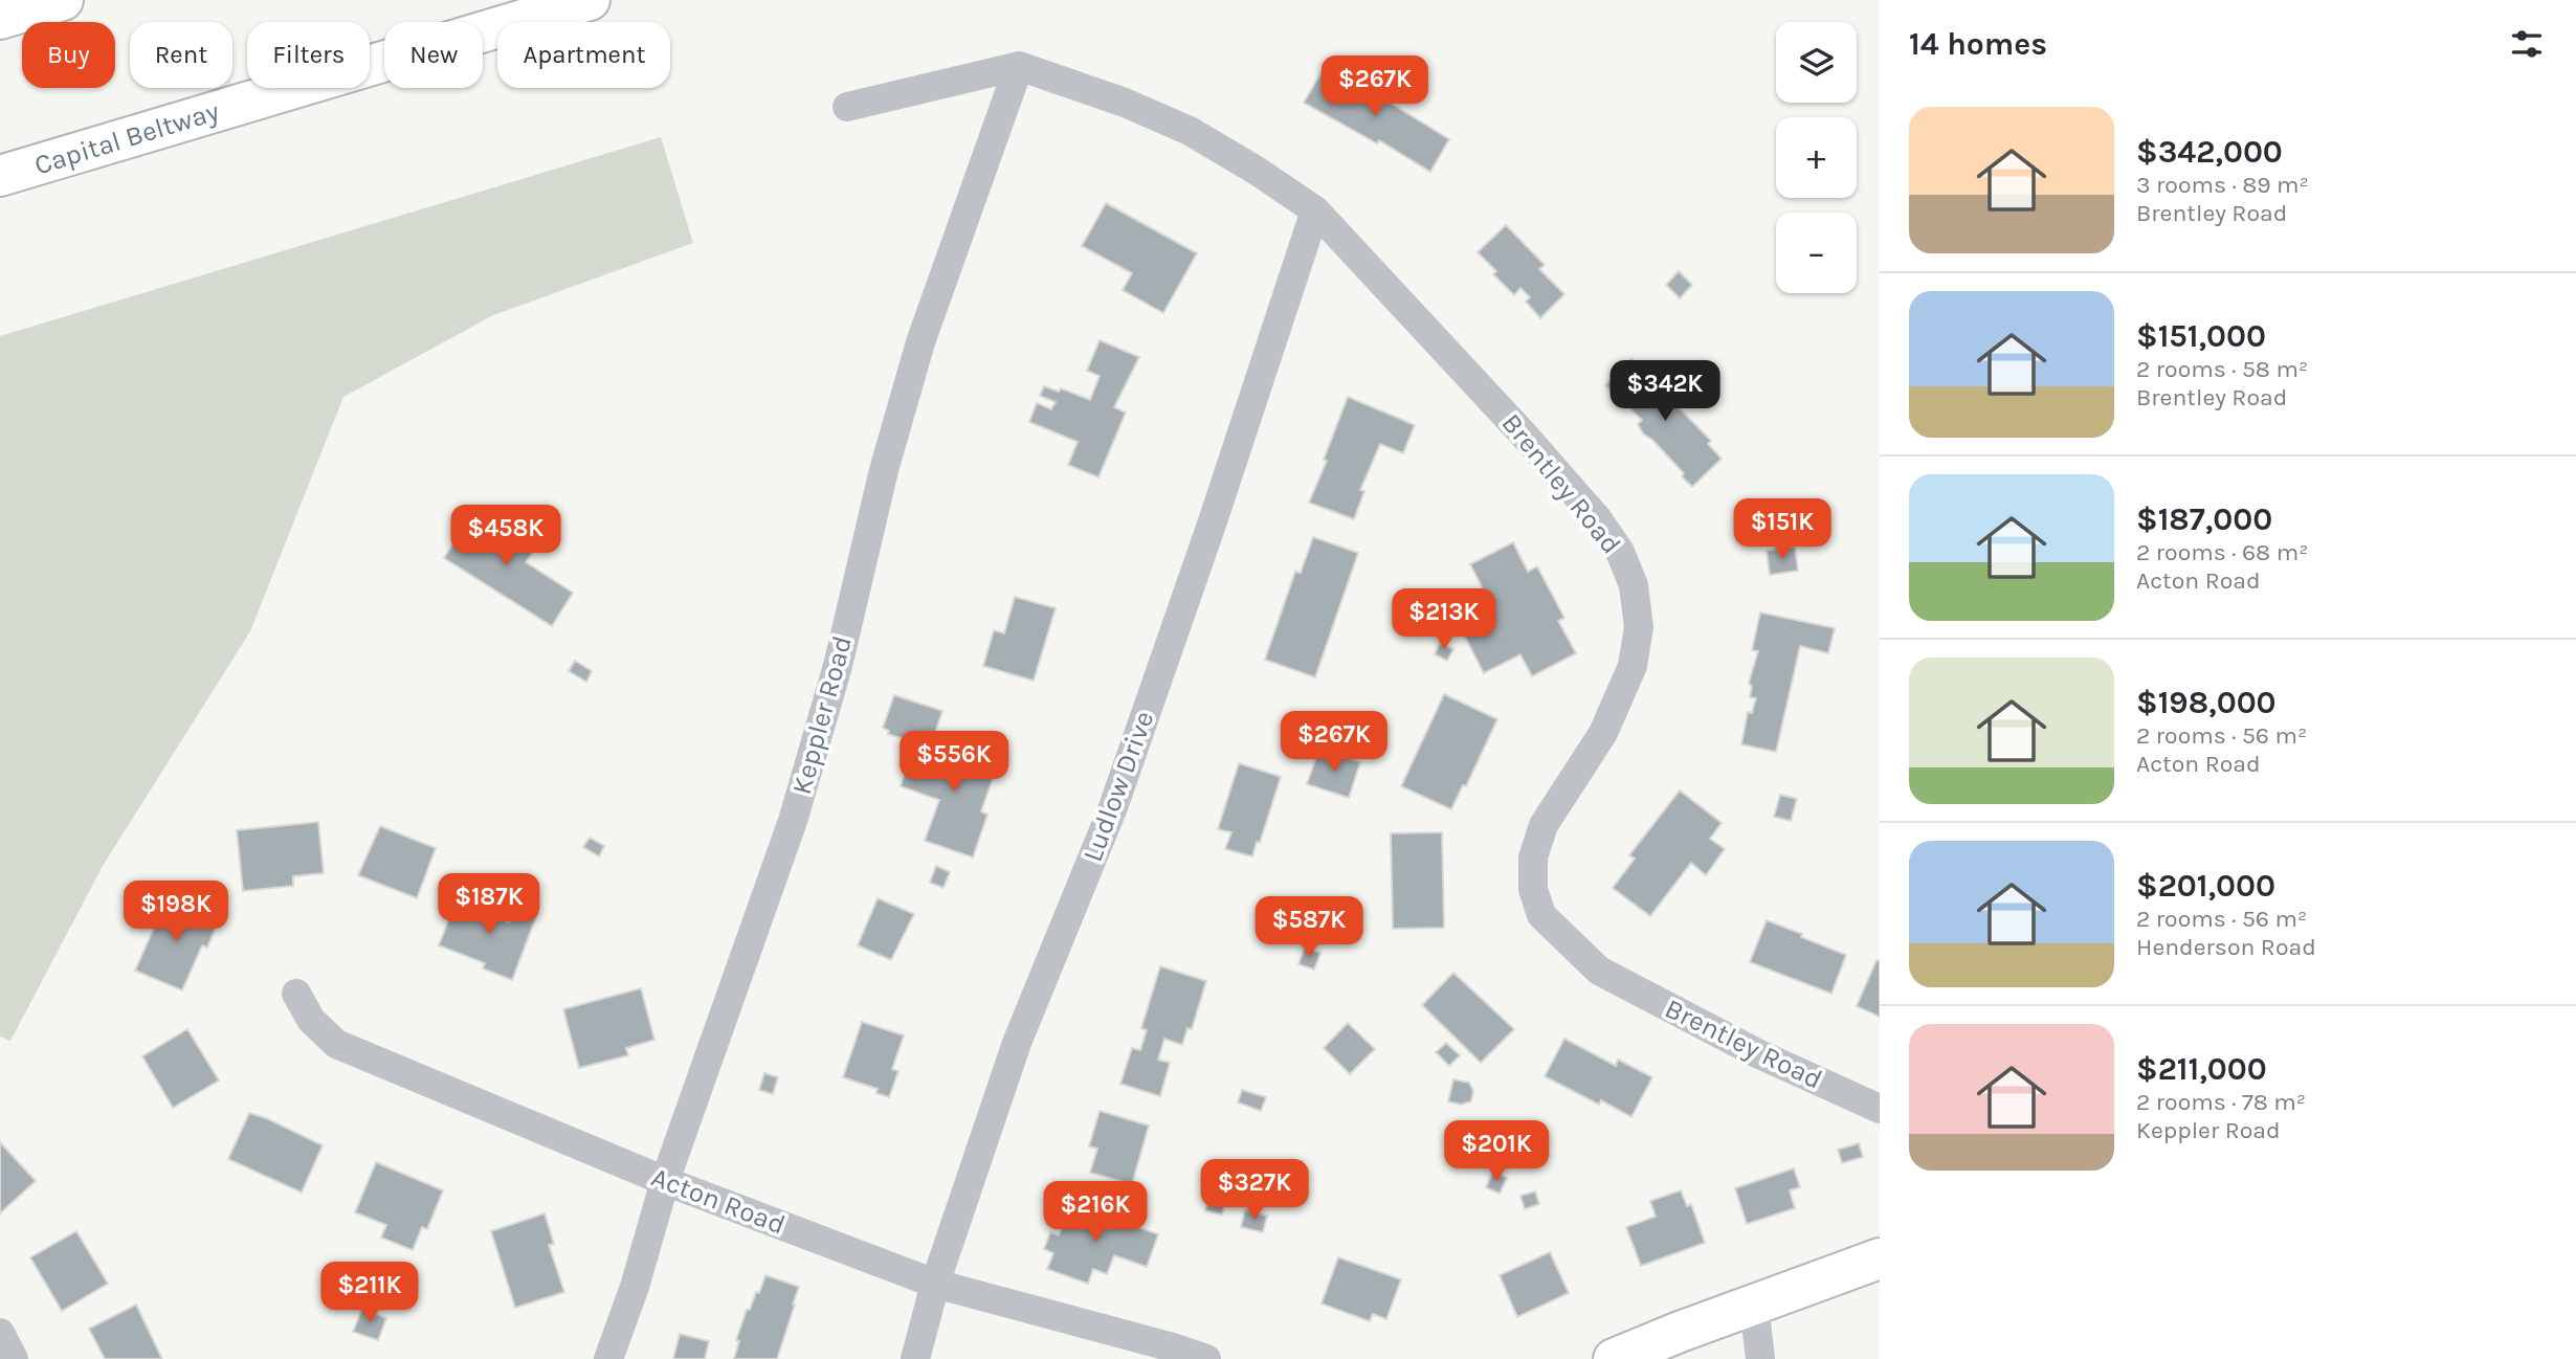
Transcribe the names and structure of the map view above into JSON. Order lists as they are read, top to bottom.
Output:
{
  "streets": {
    "main road": ["Capital Beltway"],
    "street": [
      "Brentley Road",
      "Keppler Road",
      "Ludlow Drive",
      "Acton Road"
    ]
  },
  "crossings": [
    ["Brentley Road", "Keppler Road"],
    ["Brentley Road", "Ludlow Drive"],
    ["Keppler Road", "Acton Road"],
    ["Ludlow Drive", "Acton Road"]
  ],
  "page": {
    "heading": "14 homes",
    "map_buttons": ["+", "−"],
    "chip": [
      "Buy",
      "Rent",
      "Filters",
      "New",
      "Apartment"
    ],
    "price": [
      "$267K",
      "$342K",
      "$151K",
      "$458K",
      "$213K",
      "$267K",
      "$556K",
      "$187K",
      "$198K",
      "$587K",
      "$201K",
      "$327K",
      "$216K",
      "$211K"
    ],
    "list": [
      {
        "name": "$342,000",
        "note": "3 rooms · 89 m² · Brentley Road"
      },
      {
        "name": "$151,000",
        "note": "2 rooms · 58 m² · Brentley Road"
      },
      {
        "name": "$187,000",
        "note": "2 rooms · 68 m² · Acton Road"
      },
      {
        "name": "$198,000",
        "note": "2 rooms · 56 m² · Acton Road"
      },
      {
        "name": "$201,000",
        "note": "2 rooms · 56 m² · Henderson Road"
      },
      {
        "name": "$211,000",
        "note": "2 rooms · 78 m² · Keppler Road"
      }
    ]
  }
}
